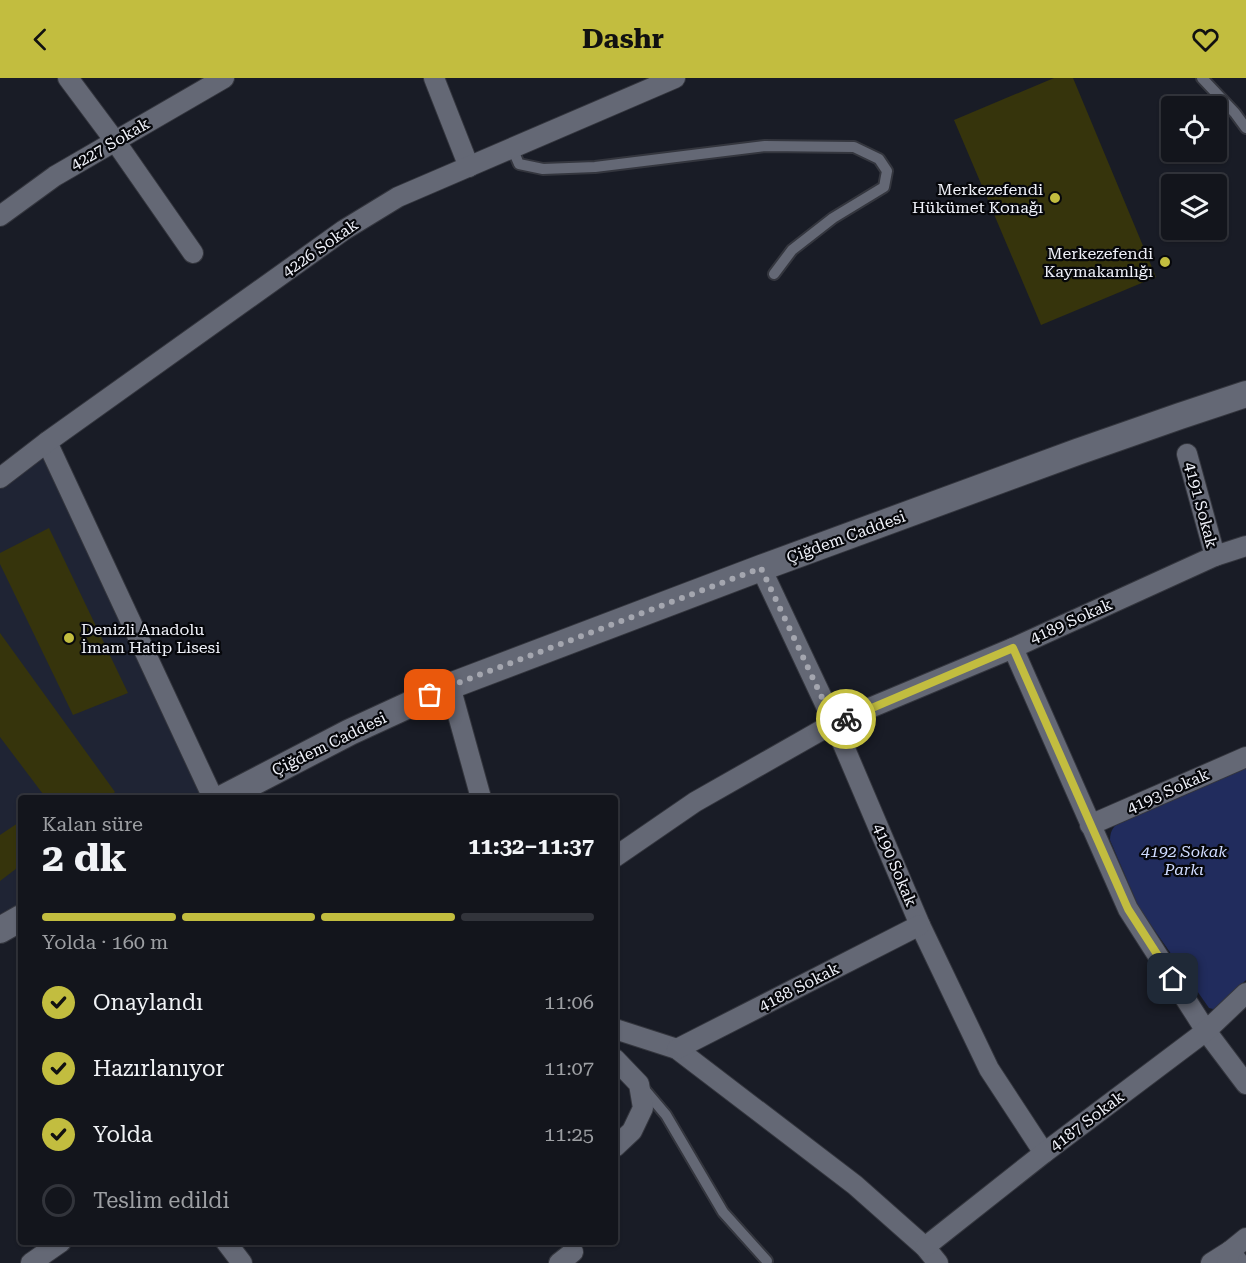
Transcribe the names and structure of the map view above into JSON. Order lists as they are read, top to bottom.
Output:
{
  "streets": {
    "street": [
      "4227 Sokak",
      "4226 Sokak",
      "4191 Sokak",
      "Çiğdem Caddesi",
      "4189 Sokak",
      "4193 Sokak",
      "4190 Sokak",
      "4188 Sokak",
      "4187 Sokak"
    ]
  },
  "crossings": [
    ["4191 Sokak", "4189 Sokak"],
    ["Çiğdem Caddesi", "4190 Sokak"],
    ["4189 Sokak", "4190 Sokak"],
    ["4190 Sokak", "4188 Sokak"],
    ["4190 Sokak", "4187 Sokak"]
  ],
  "parks": ["4192 Sokak Parkı"],
  "places": ["Merkezefendi Hükümet Konağı", "Merkezefendi Kaymakamlığı", "Denizli Anadolu İmam Hatip Lisesi"],
  "page": {
    "header": "Dashr",
    "heading": ["2 dk", "Kalan süre", "11:32–11:37"],
    "bar": "Yolda · 160 m",
    "list": [
      ["Onaylandı", "11:06"],
      ["Hazırlanıyor", "11:07"],
      ["Yolda", "11:25"],
      "Teslim edildi"
    ]
  }
}
